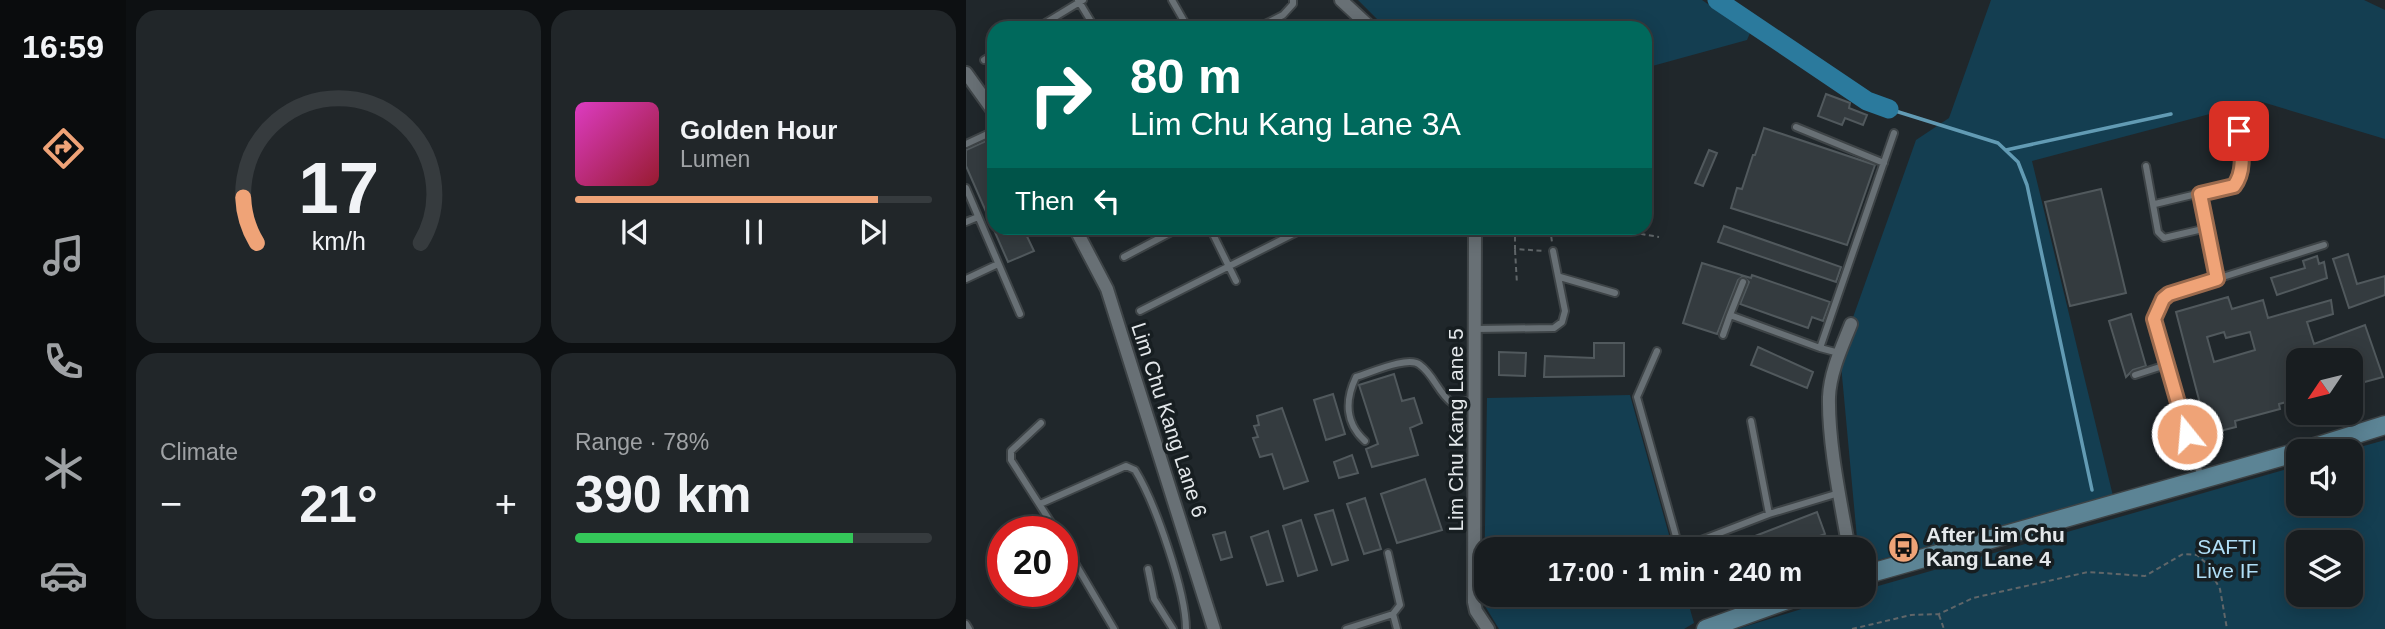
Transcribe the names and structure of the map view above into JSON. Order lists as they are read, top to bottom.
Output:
{
  "streets": {
    "street": ["Lim Chu Kang Lane 6", "Lim Chu Kang Lane 5"]
  },
  "parks": ["SAFTI Live IF"],
  "places": {
    "bus stop": ["After Lim Chu Kang Lane 4"]
  },
  "north": "bottom left",
  "page": {
    "tabs": "16:59",
    "turn": ["80 m", "Lim Chu Kang Lane 3A"],
    "song": ["Golden Hour", "Lumen"],
    "then": "Then",
    "tile": [
      "Climate",
      ["Range · 78%", "390 km"]
    ],
    "heat": ["−", "21°", "+"],
    "limit": "20",
    "trip": "17:00 · 1 min · 240 m",
    "gauge": ["17", "km/h"]
  }
}
